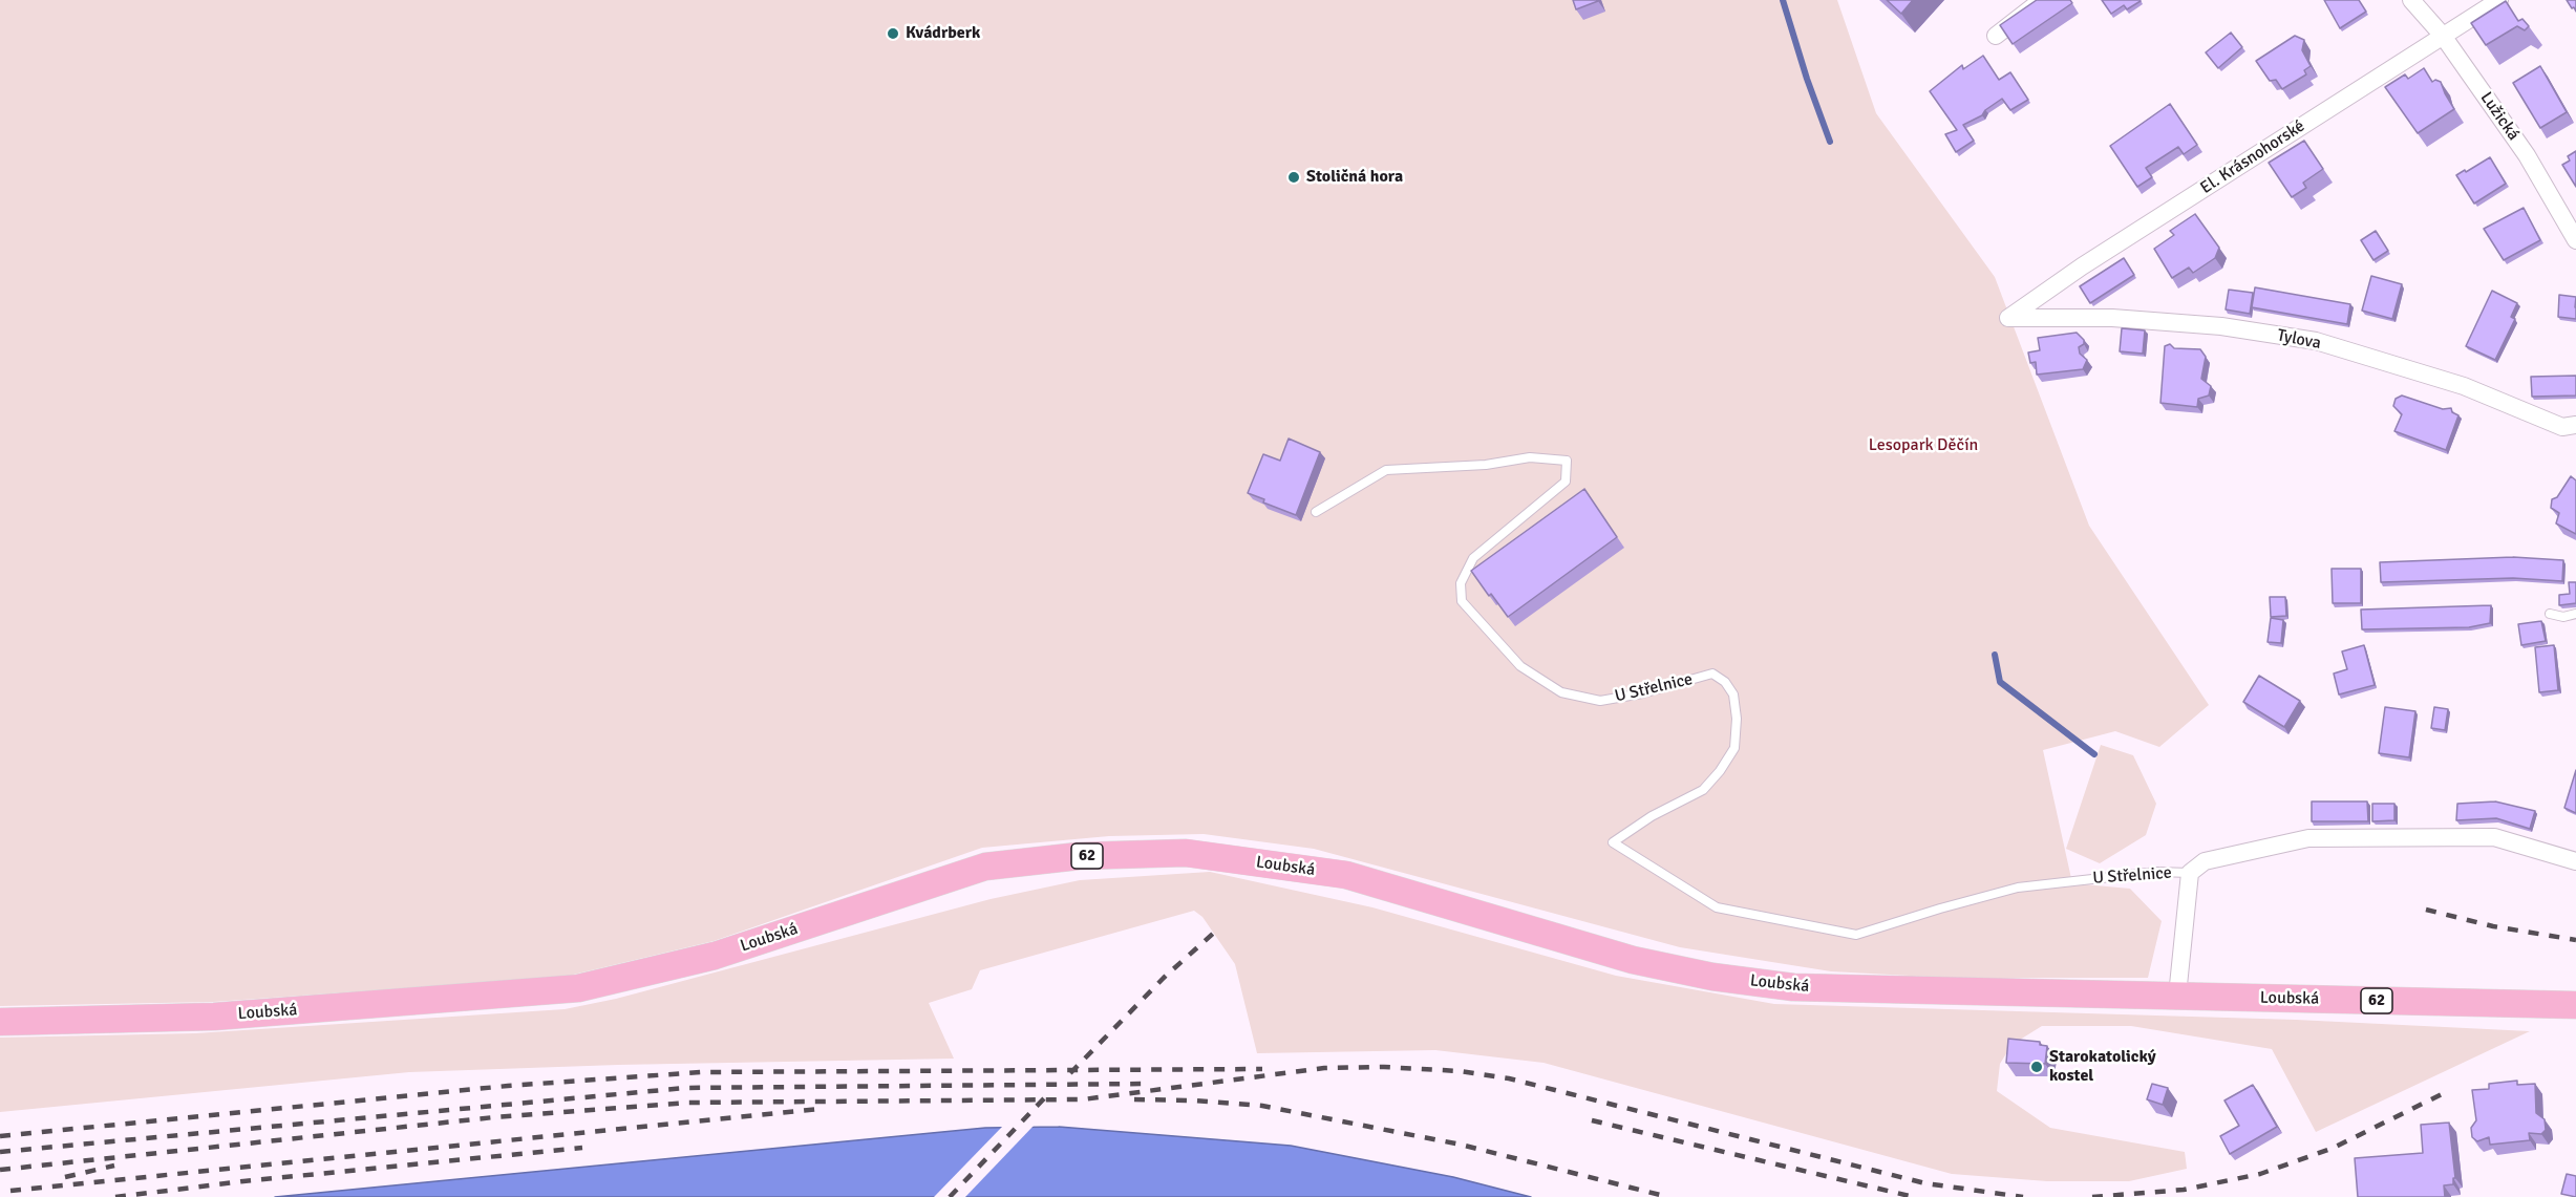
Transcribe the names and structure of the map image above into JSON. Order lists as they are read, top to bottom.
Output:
{
  "streets": {
    "main road": ["62", "Loubská"],
    "street": [
      "Lužická",
      "El. Krásnohorské",
      "Tylova",
      "U Střelnice"
    ]
  },
  "crossings": [
    ["Lužická", "El. Krásnohorské"],
    ["El. Krásnohorské", "Tylova"],
    ["U Střelnice", "Loubská"]
  ],
  "parks": ["Lesopark Děčín"],
  "places": ["Kvádrberk", "Stoličná hora", "Starokatolický kostel"]
}
